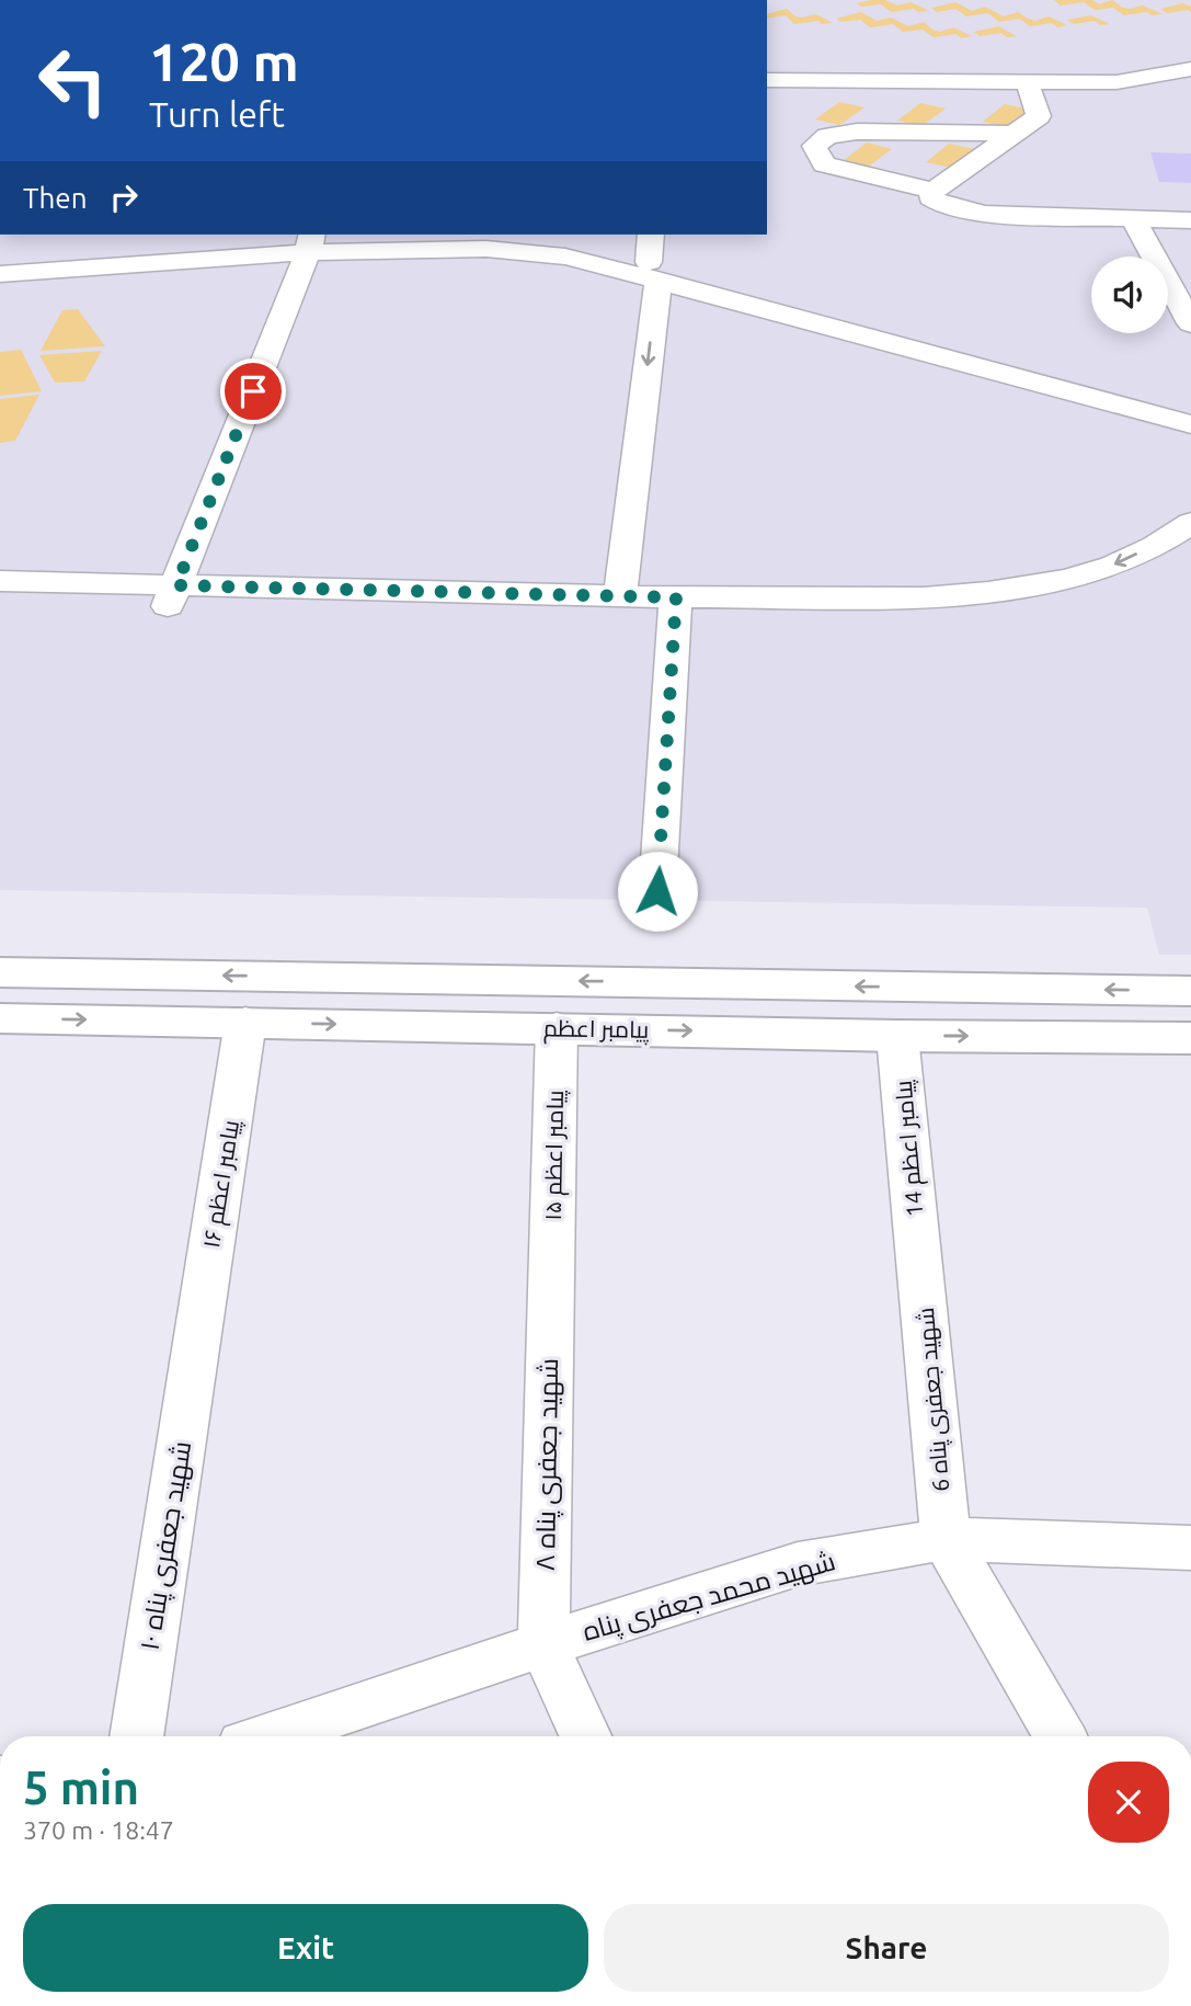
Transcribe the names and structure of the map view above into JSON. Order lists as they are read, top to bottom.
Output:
{
  "streets": {
    "main road": ["پیامبر اعظم"],
    "street": [
      "پیامبر اعظم 14",
      "پیامبر اعظم ۱۵",
      "پیامبر اعظم ۱۶",
      "شهید جعفری پناه 6",
      "شهید جعفری پناه ۸",
      "شهید جعفری پناه ۱۰",
      "شهید محمد جعفری پناه"
    ]
  },
  "crossings": [
    ["پیامبر اعظم", "پیامبر اعظم 14"],
    ["پیامبر اعظم", "پیامبر اعظم ۱۵"],
    ["پیامبر اعظم", "پیامبر اعظم ۱۶"],
    ["پیامبر اعظم 14", "شهید جعفری پناه 6"],
    ["پیامبر اعظم ۱۵", "شهید جعفری پناه ۸"],
    ["پیامبر اعظم ۱۶", "شهید جعفری پناه ۱۰"],
    ["شهید جعفری پناه 6", "شهید محمد جعفری پناه"],
    ["شهید جعفری پناه ۸", "شهید محمد جعفری پناه"]
  ],
  "page": {
    "turn": ["120 m", "Turn left"],
    "then": "Then",
    "heading": ["5 min", "370 m · 18:47"],
    "buttons": ["Exit", "Share"]
  }
}
